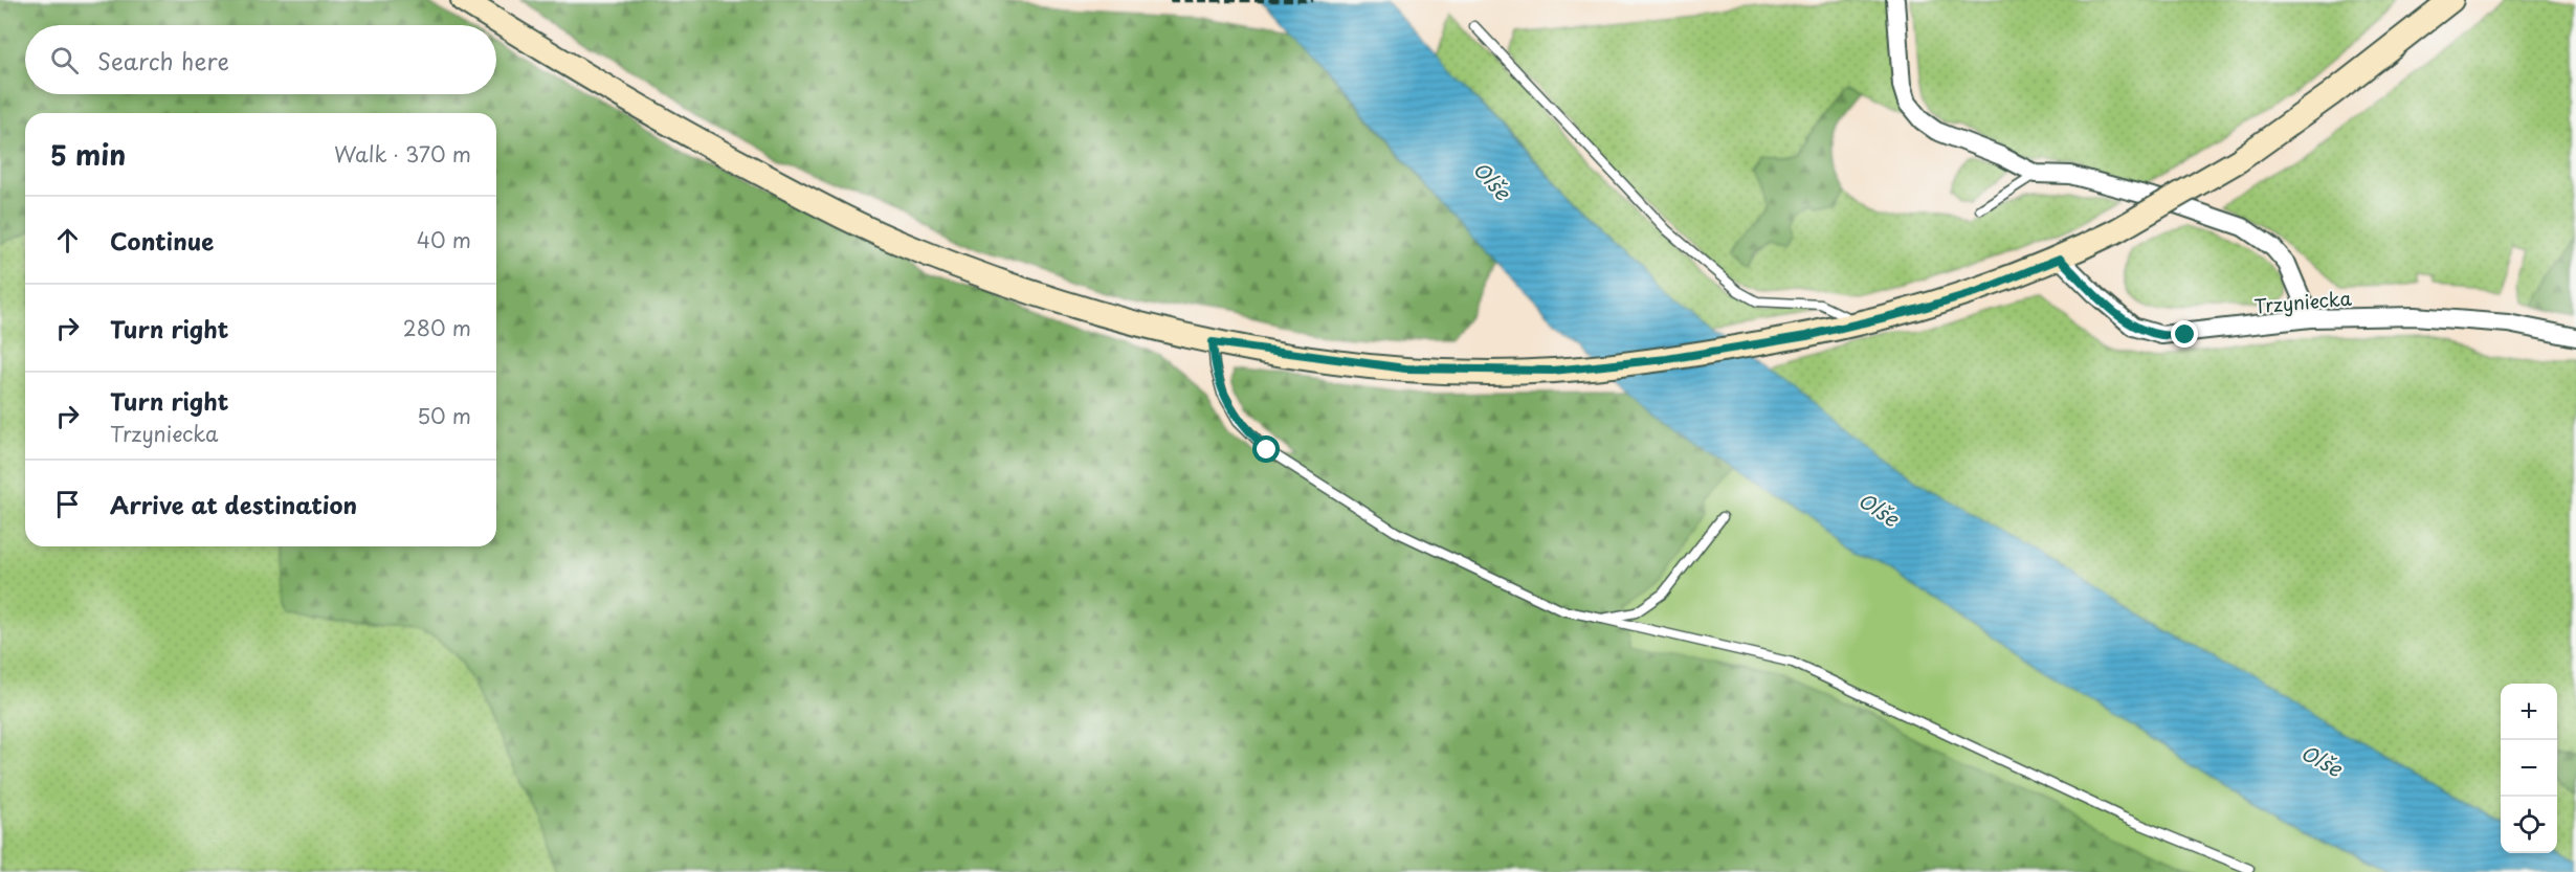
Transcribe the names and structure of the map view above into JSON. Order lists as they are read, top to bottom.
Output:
{
  "streets": {
    "street": ["Trzyniecka"]
  },
  "water": ["Olše"],
  "page": {
    "search": "Search here",
    "heading": ["5 min", "Walk · 370 m"],
    "list": [
      ["Continue", "40 m"],
      ["Turn right", "280 m"],
      ["Turn right", "Trzyniecka", "50 m"],
      "Arrive at destination"
    ],
    "map_buttons": ["+", "−"]
  }
}
